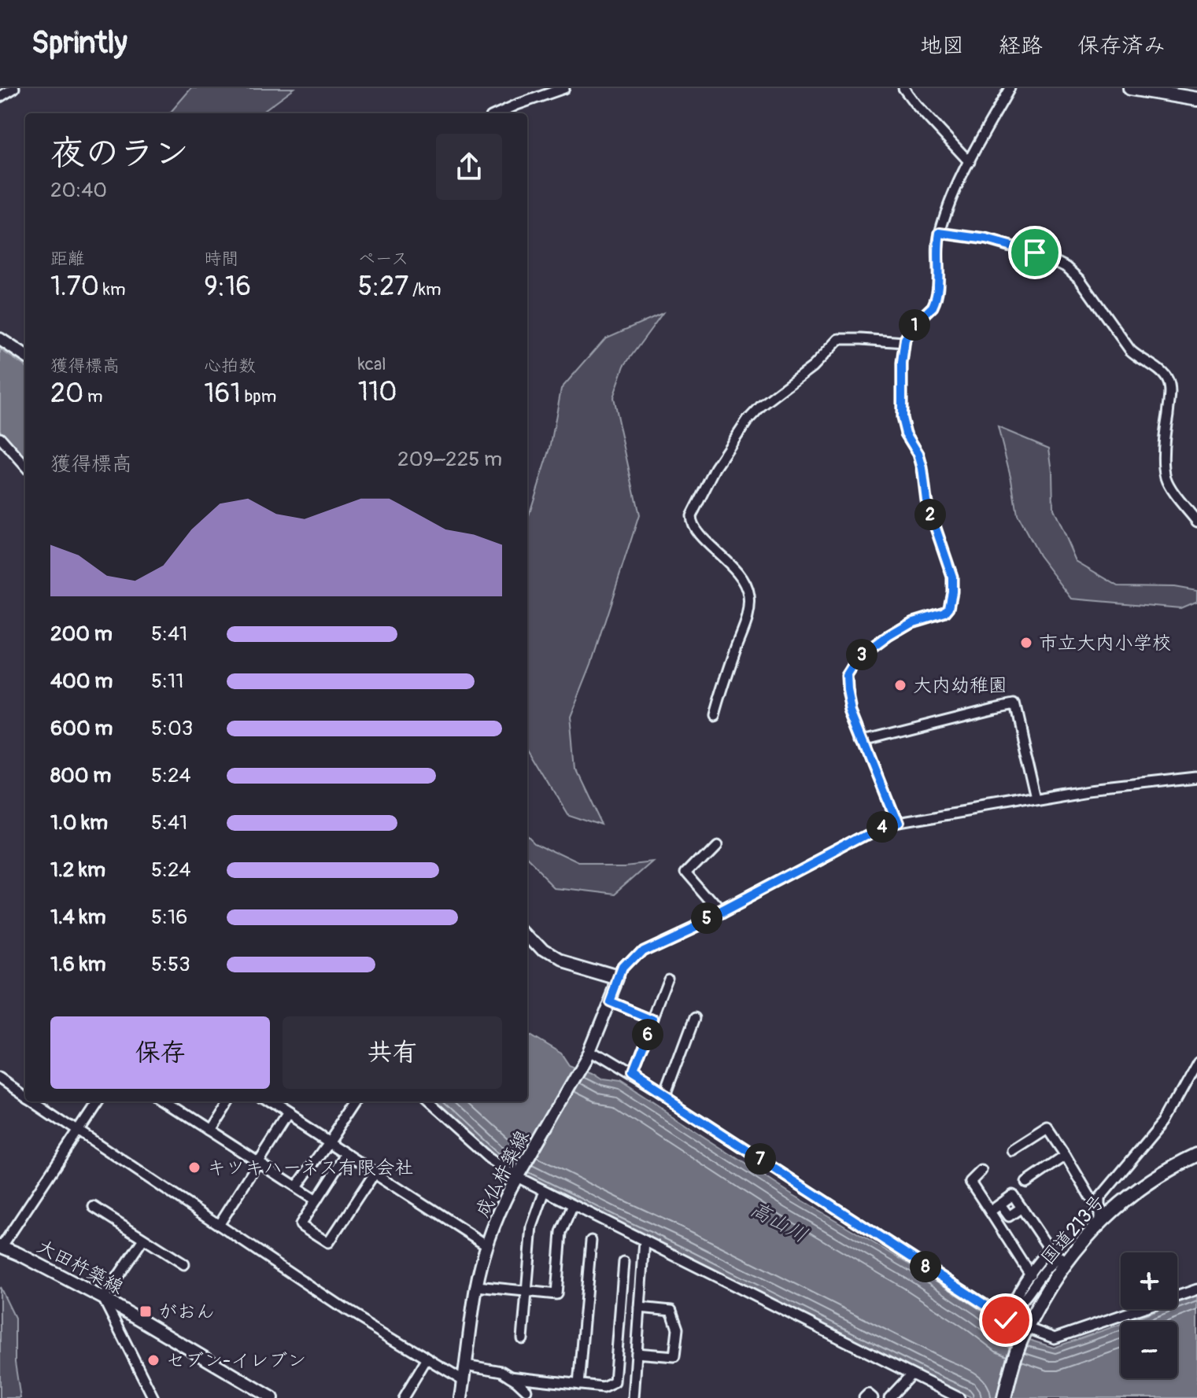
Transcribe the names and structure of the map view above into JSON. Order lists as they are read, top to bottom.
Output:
{
  "streets": {
    "highway": ["国道213号"],
    "main road": ["成仏杵築線", "大田杵築線"]
  },
  "water": ["高山川"],
  "places": {
    "other": [
      "市立大内小学校",
      "大内幼稚園",
      "キツキハーネス有限会社",
      "セブン-イレブン"
    ],
    "transit": ["がおん"]
  },
  "page": {
    "header": "Sprintly",
    "nav": ["地図", "経路", "保存済み"],
    "heading": ["夜のラン", "20:40"],
    "stats": [
      ["距離", "1.70 km"],
      ["時間", "9:16"],
      ["ペース", "5:27 /km"],
      ["獲得標高", "20 m"],
      ["心拍数", "161 bpm"],
      ["kcal", "110"]
    ],
    "pins": [
      "1",
      "2",
      "3",
      "4",
      "5",
      "6",
      "7",
      "8"
    ],
    "chart": ["獲得標高", "209–225 m"],
    "list": [
      {
        "name": "200 m",
        "note": "5:41"
      },
      {
        "name": "400 m",
        "note": "5:11"
      },
      {
        "name": "600 m",
        "note": "5:03"
      },
      {
        "name": "800 m",
        "note": "5:24"
      },
      {
        "name": "1.0 km",
        "note": "5:41"
      },
      {
        "name": "1.2 km",
        "note": "5:24"
      },
      {
        "name": "1.4 km",
        "note": "5:16"
      },
      {
        "name": "1.6 km",
        "note": "5:53"
      }
    ],
    "buttons": ["保存", "共有"],
    "map_buttons": ["+", "−"]
  }
}
